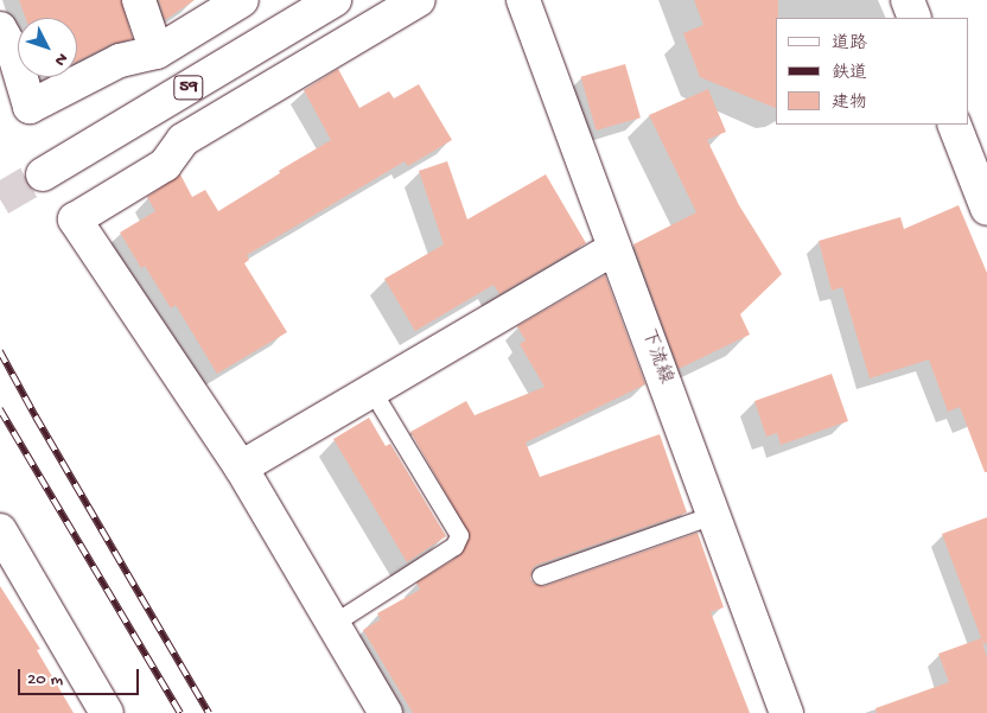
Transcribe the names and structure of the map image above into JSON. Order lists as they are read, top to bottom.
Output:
{
  "streets": {
    "street": ["59", "下流線"]
  },
  "legend": ["道路", "鉄道", "建物"],
  "scale_bar": "20 m",
  "north": "bottom right"
}
